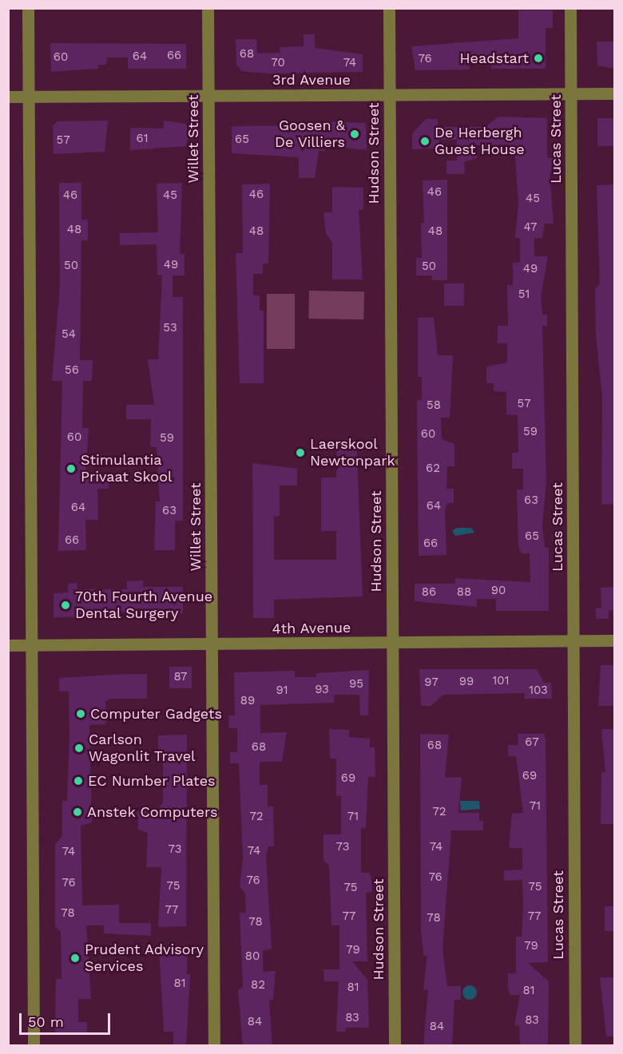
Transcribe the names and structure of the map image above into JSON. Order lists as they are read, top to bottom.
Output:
{
  "streets": {
    "street": [
      "3rd Avenue",
      "Willet Street",
      "Lucas Street",
      "Hudson Street",
      "4th Avenue"
    ]
  },
  "crossings": [
    ["3rd Avenue", "Willet Street"],
    ["3rd Avenue", "Lucas Street"],
    ["3rd Avenue", "Hudson Street"],
    ["Willet Street", "4th Avenue"],
    ["Lucas Street", "4th Avenue"],
    ["Hudson Street", "4th Avenue"]
  ],
  "places": [
    "Headstart",
    "Goosen & De Villiers",
    "De Herbergh Guest House",
    "Laerskool Newtonpark",
    "Stimulantia Privaat Skool",
    "70th Fourth Avenue Dental Surgery",
    "Computer Gadgets",
    "Carlson Wagonlit Travel",
    "EC Number Plates",
    "Anstek Computers",
    "Prudent Advisory Services"
  ],
  "house_numbers": [
    "68",
    "66",
    "64",
    "60",
    "76",
    "70",
    "74",
    "61",
    "65",
    "57",
    "46",
    "46",
    "46",
    "45",
    "45",
    "47",
    "48",
    "48",
    "48",
    "49",
    "50",
    "50",
    "49",
    "51",
    "53",
    "54",
    "56",
    "57",
    "58",
    "59",
    "60",
    "60",
    "59",
    "62",
    "63",
    "64",
    "64",
    "63",
    "65",
    "66",
    "66",
    "90",
    "86",
    "88",
    "87",
    "101",
    "99",
    "97",
    "95",
    "93",
    "91",
    "103",
    "89",
    "67",
    "68",
    "68",
    "69",
    "69",
    "71",
    "72",
    "72",
    "71",
    "73",
    "74",
    "73",
    "74",
    "74",
    "76",
    "76",
    "76",
    "75",
    "75",
    "75",
    "77",
    "78",
    "77",
    "77",
    "78",
    "78",
    "79",
    "79",
    "80",
    "81",
    "82",
    "81",
    "81",
    "83",
    "83",
    "84",
    "84"
  ],
  "scale_bar": "50 m"
}
